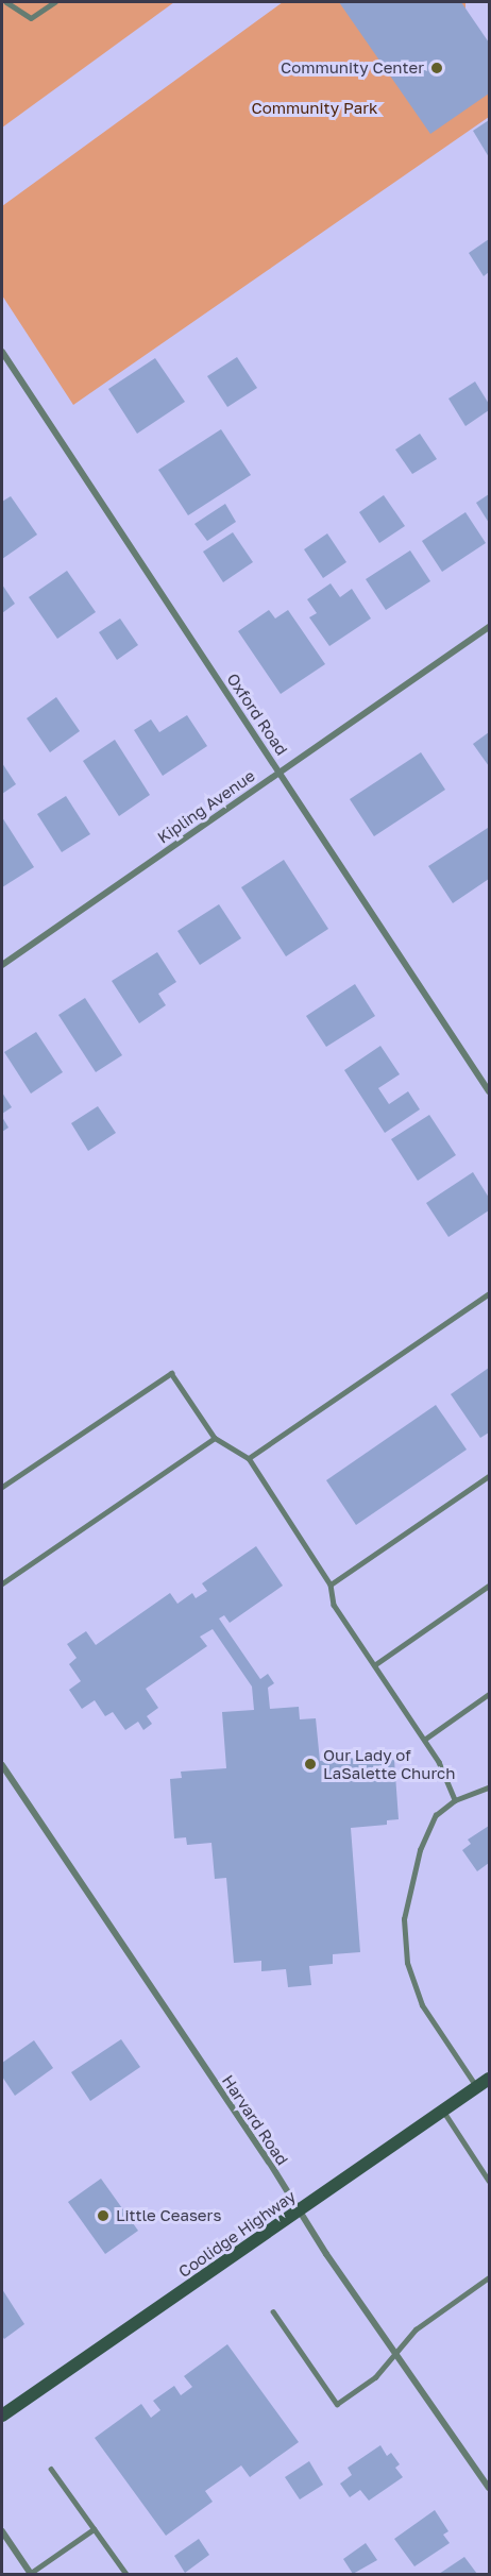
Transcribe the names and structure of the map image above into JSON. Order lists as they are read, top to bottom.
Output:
{
  "streets": {
    "main road": ["Coolidge Highway"],
    "street": ["Oxford Road", "Kipling Avenue", "Harvard Road"]
  },
  "crossings": [
    ["Oxford Road", "Kipling Avenue"],
    ["Harvard Road", "Coolidge Highway"]
  ],
  "parks": ["Community Park"],
  "places": ["Community Center", "Our Lady of LaSalette Church", "Little Ceasers"]
}
